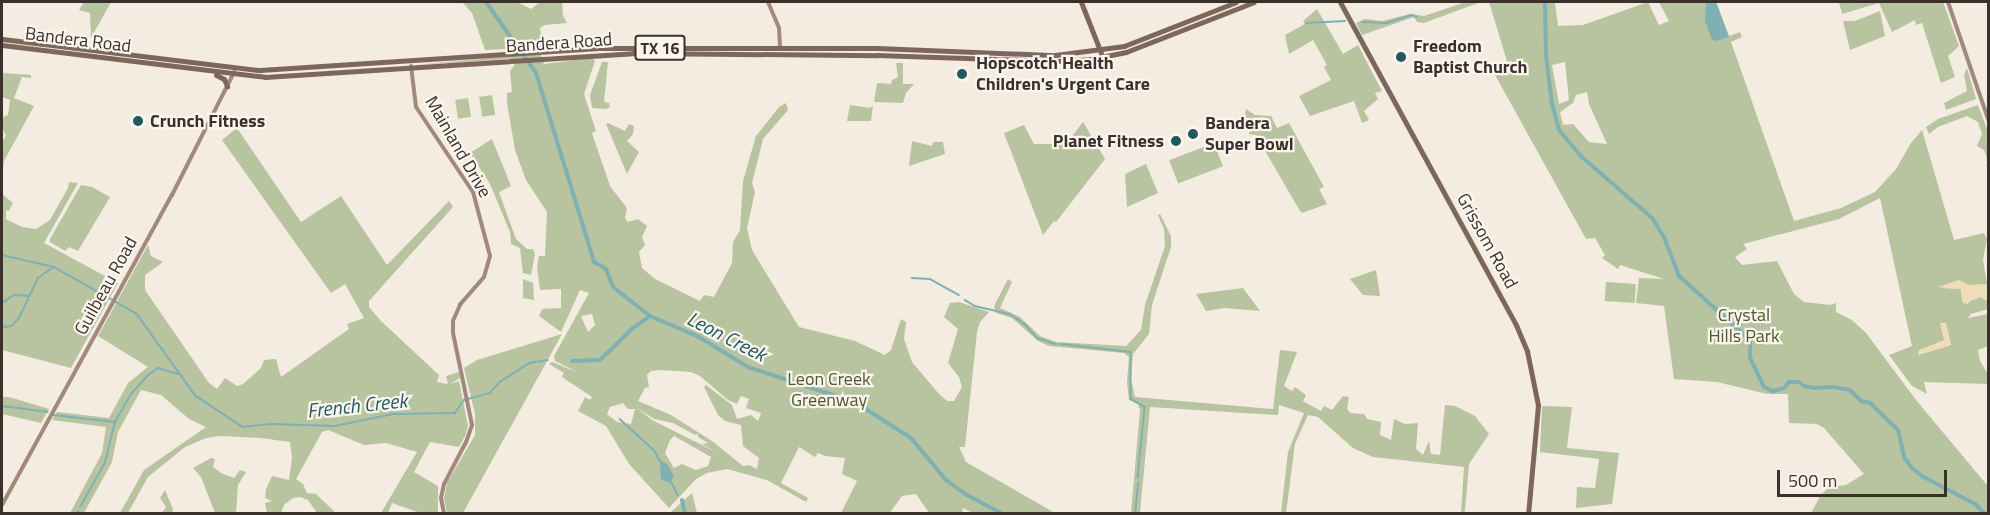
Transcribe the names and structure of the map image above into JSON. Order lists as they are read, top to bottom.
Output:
{
  "streets": {
    "main road": [
      "Bandera Road",
      "TX 16",
      "Mainland Drive",
      "Grissom Road",
      "Guilbeau Road"
    ]
  },
  "crossings": [
    ["Bandera Road", "Mainland Drive"],
    ["Bandera Road", "Guilbeau Road"]
  ],
  "water": ["Leon Creek", "French Creek"],
  "parks": ["Crystal Hills Park", "Leon Creek Greenway"],
  "places": [
    "Freedom Baptist Church",
    "Hopscotch Health Children's Urgent Care",
    "Crunch Fitness",
    "Bandera Super Bowl",
    "Planet Fitness"
  ],
  "scale_bar": "500 m"
}
